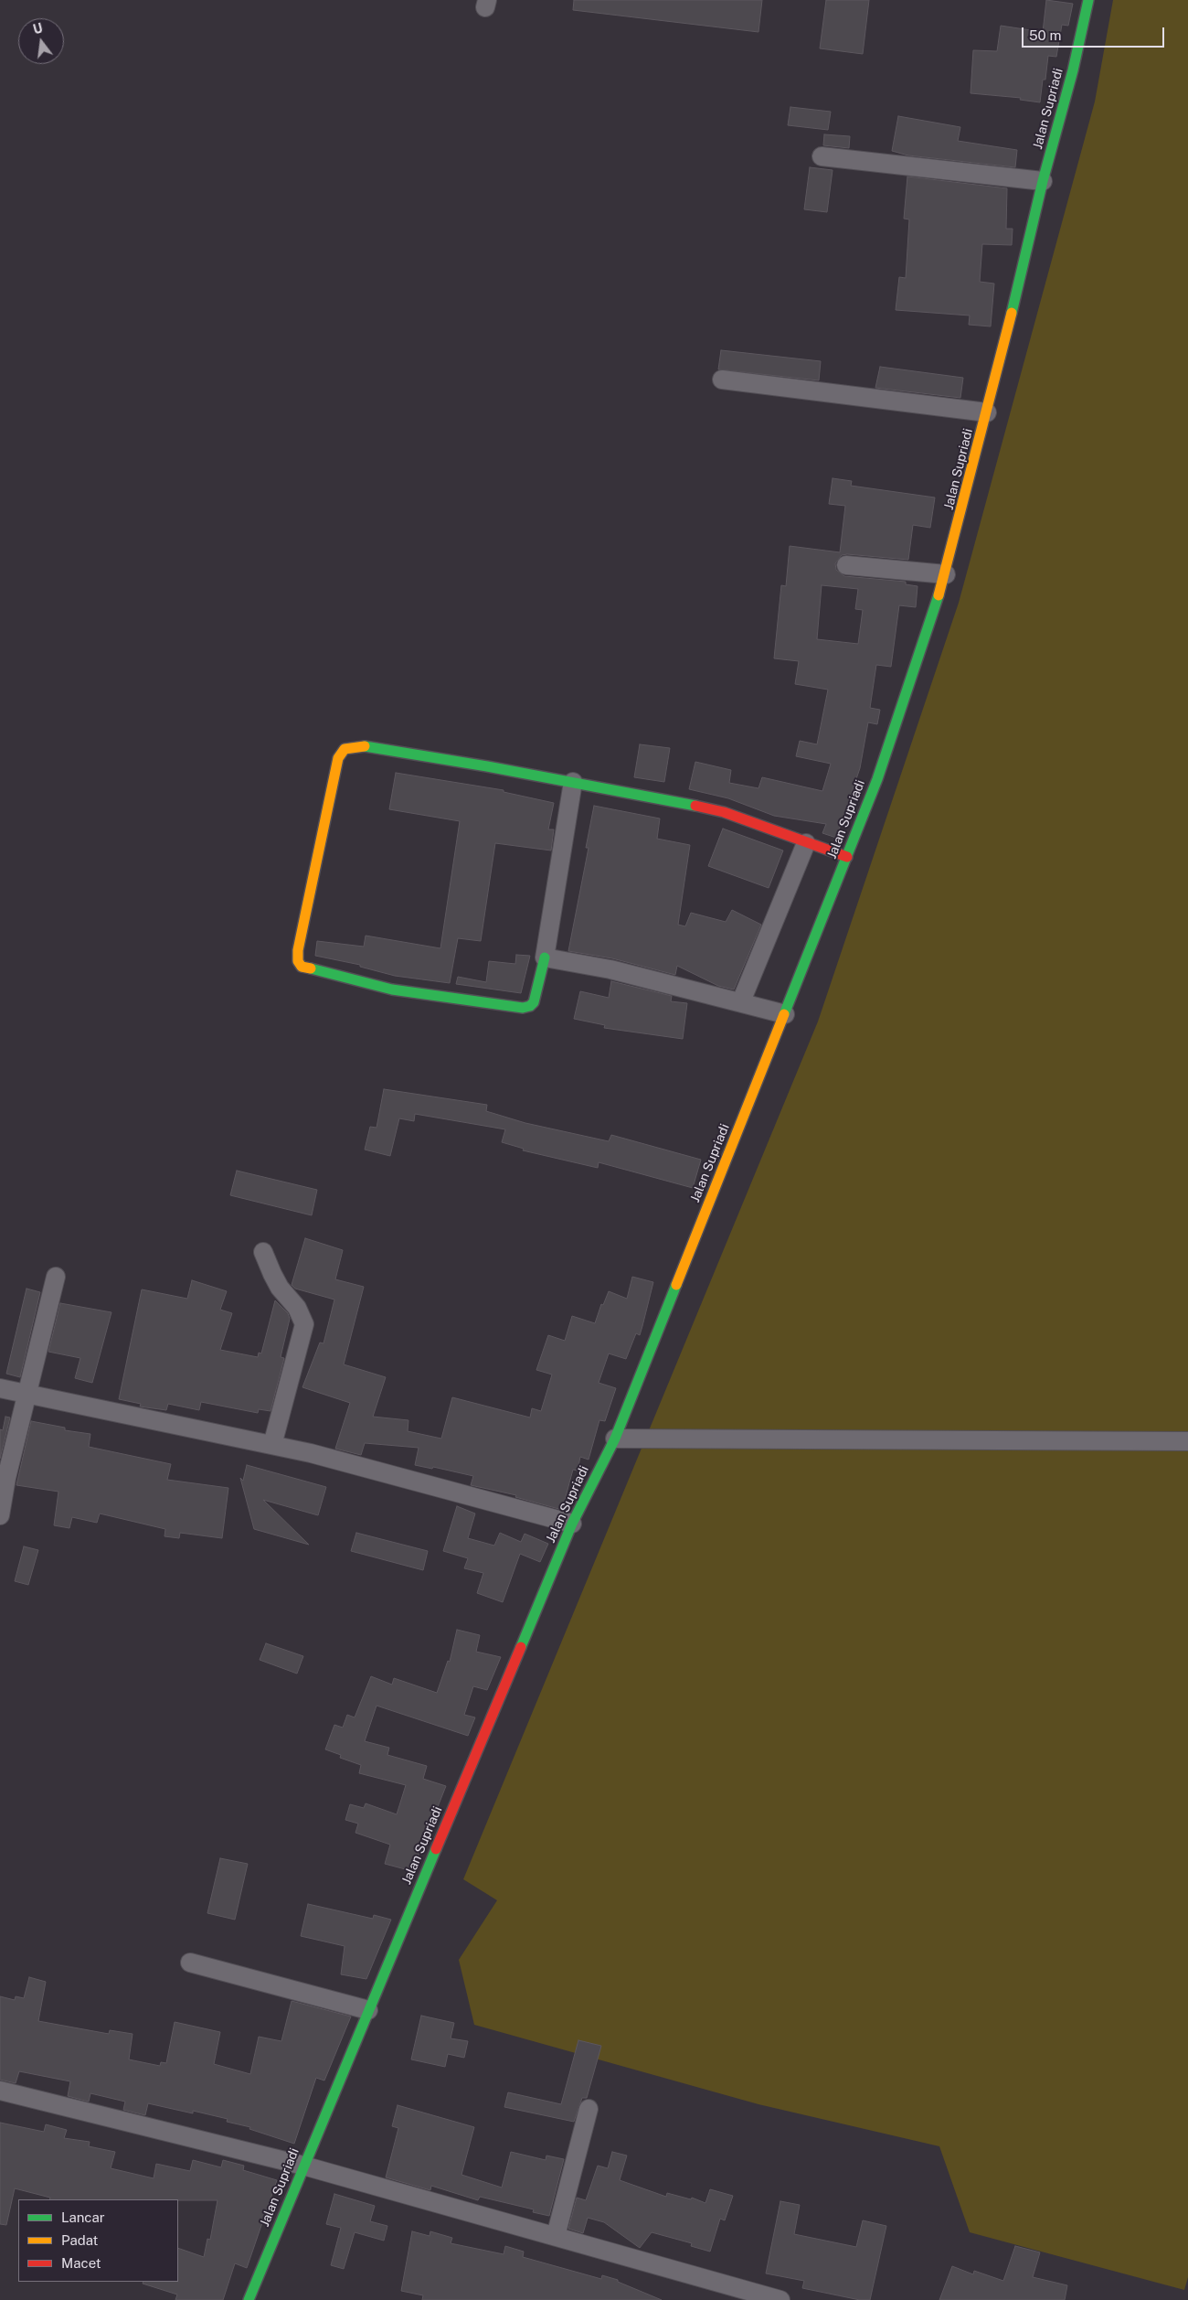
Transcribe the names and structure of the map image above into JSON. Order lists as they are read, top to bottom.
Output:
{
  "streets": {
    "main road": ["Jalan Supriadi"]
  },
  "legend": ["Lancar", "Padat", "Macet"],
  "scale_bar": "50 m",
  "north": "top"
}
